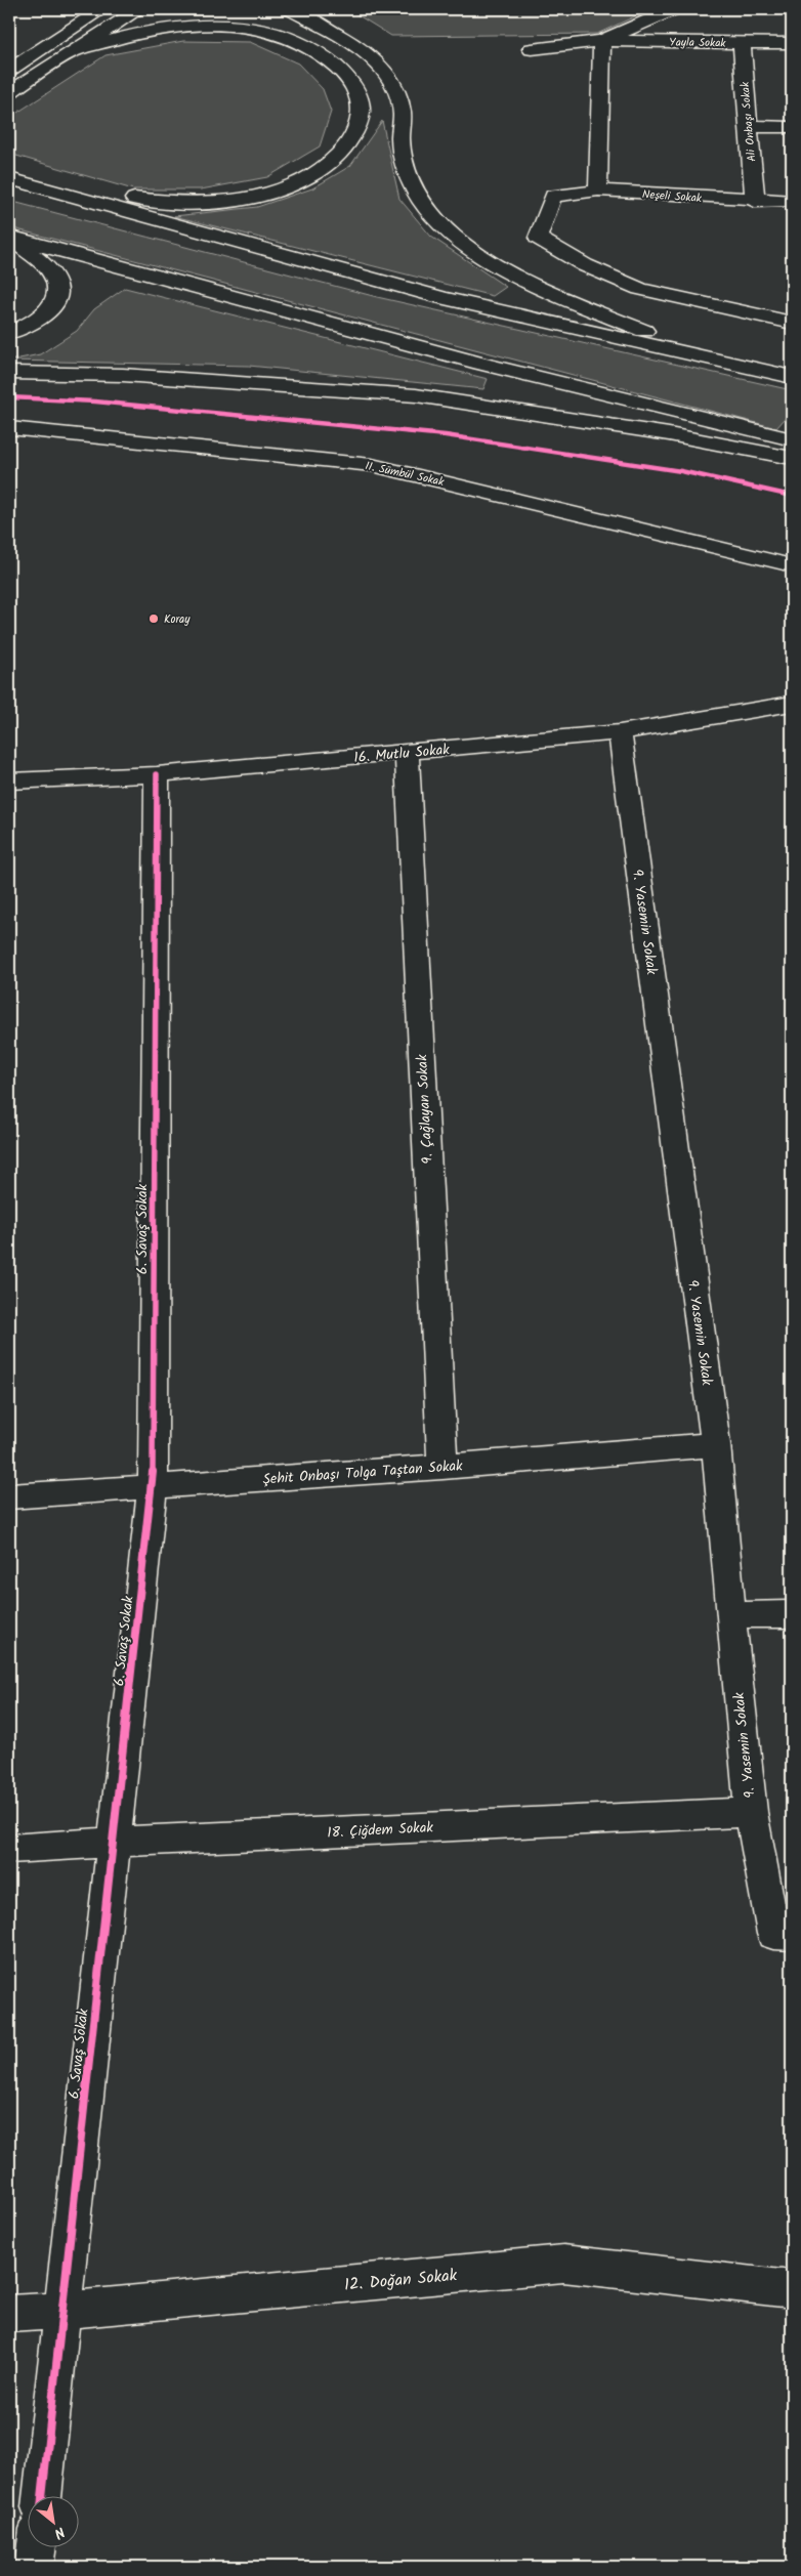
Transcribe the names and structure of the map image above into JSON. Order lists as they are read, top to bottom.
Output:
{
  "streets": {
    "main road": [
      "Yayla Sokak",
      "Ali Onbaşı Sokak",
      "Neşeli Sokak",
      "11. Sümbül Sokak",
      "16. Mutlu Sokak",
      "9. Yasemin Sokak",
      "9. Çağlayan Sokak",
      "6. Savaş Sokak",
      "Şehit Onbaşı Tolga Taştan Sokak",
      "18. Çiğdem Sokak",
      "12. Doğan Sokak"
    ]
  },
  "crossings": [
    ["Yayla Sokak", "Ali Onbaşı Sokak"],
    ["Ali Onbaşı Sokak", "Neşeli Sokak"],
    ["16. Mutlu Sokak", "9. Yasemin Sokak"],
    ["16. Mutlu Sokak", "9. Çağlayan Sokak"],
    ["16. Mutlu Sokak", "6. Savaş Sokak"],
    ["9. Yasemin Sokak", "Şehit Onbaşı Tolga Taştan Sokak"],
    ["9. Yasemin Sokak", "18. Çiğdem Sokak"],
    ["9. Çağlayan Sokak", "Şehit Onbaşı Tolga Taştan Sokak"],
    ["6. Savaş Sokak", "Şehit Onbaşı Tolga Taştan Sokak"],
    ["6. Savaş Sokak", "18. Çiğdem Sokak"],
    ["6. Savaş Sokak", "12. Doğan Sokak"]
  ],
  "places": ["Koray"],
  "north": "bottom right"
}
